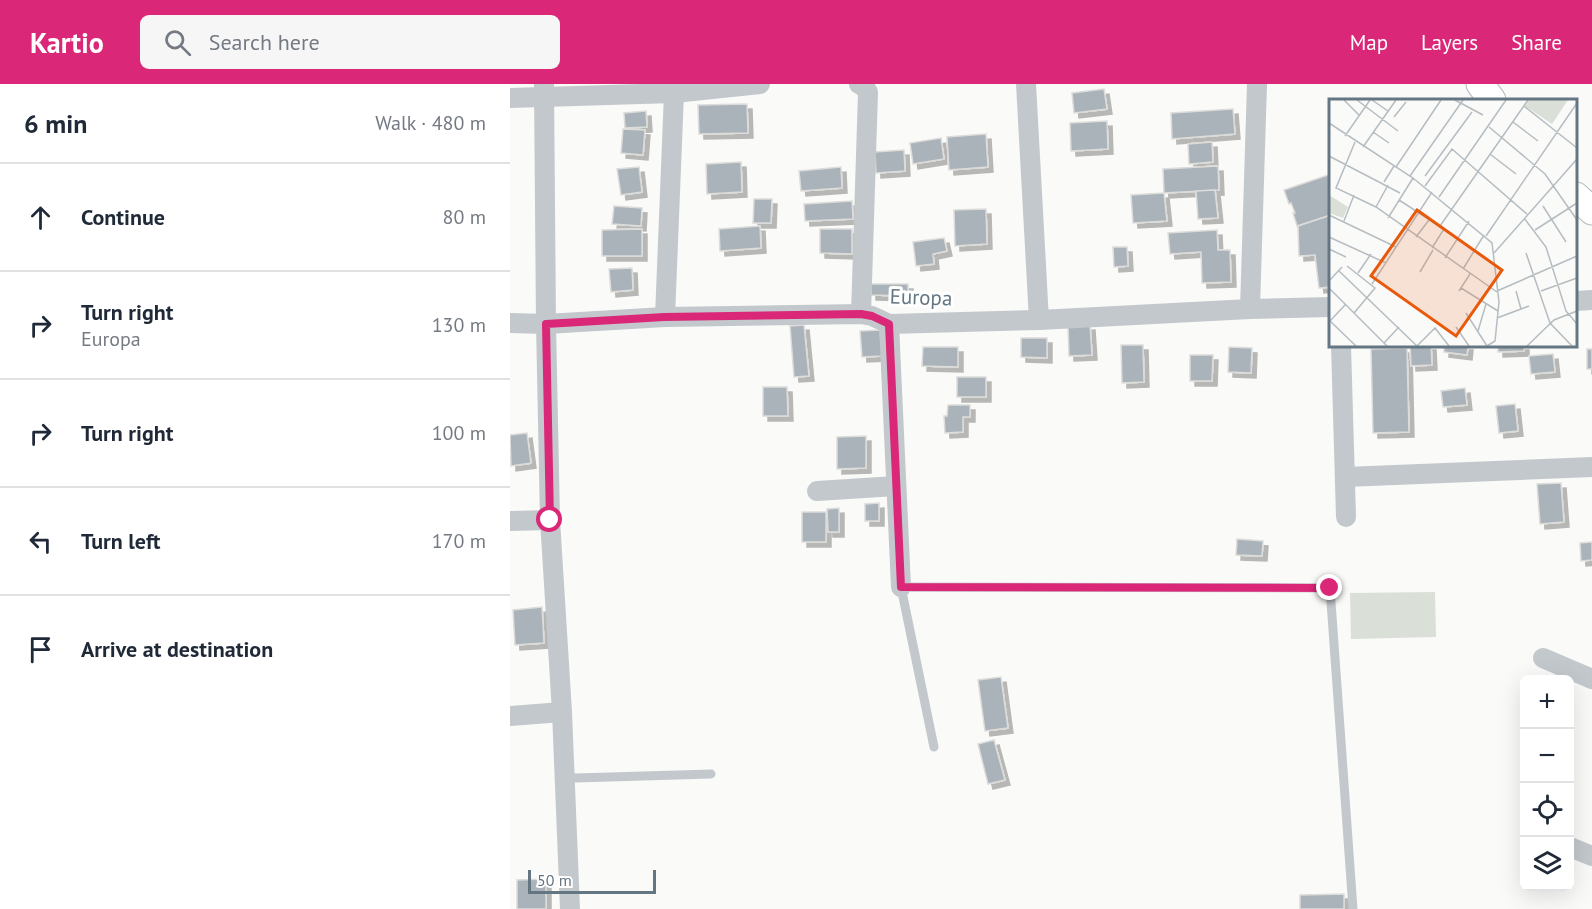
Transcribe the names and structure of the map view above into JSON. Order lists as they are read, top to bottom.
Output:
{
  "streets": {
    "street": ["Europa"]
  },
  "scale_bar": "50 m",
  "page": {
    "header": "Kartio",
    "search": "Search here",
    "nav": ["Map", "Layers", "Share"],
    "heading": ["6 min", "Walk · 480 m"],
    "list": [
      ["Continue", "80 m"],
      ["Turn right", "Europa", "130 m"],
      ["Turn right", "100 m"],
      ["Turn left", "170 m"],
      "Arrive at destination"
    ],
    "map_buttons": ["+", "−"],
    "scale": "50 m"
  }
}
